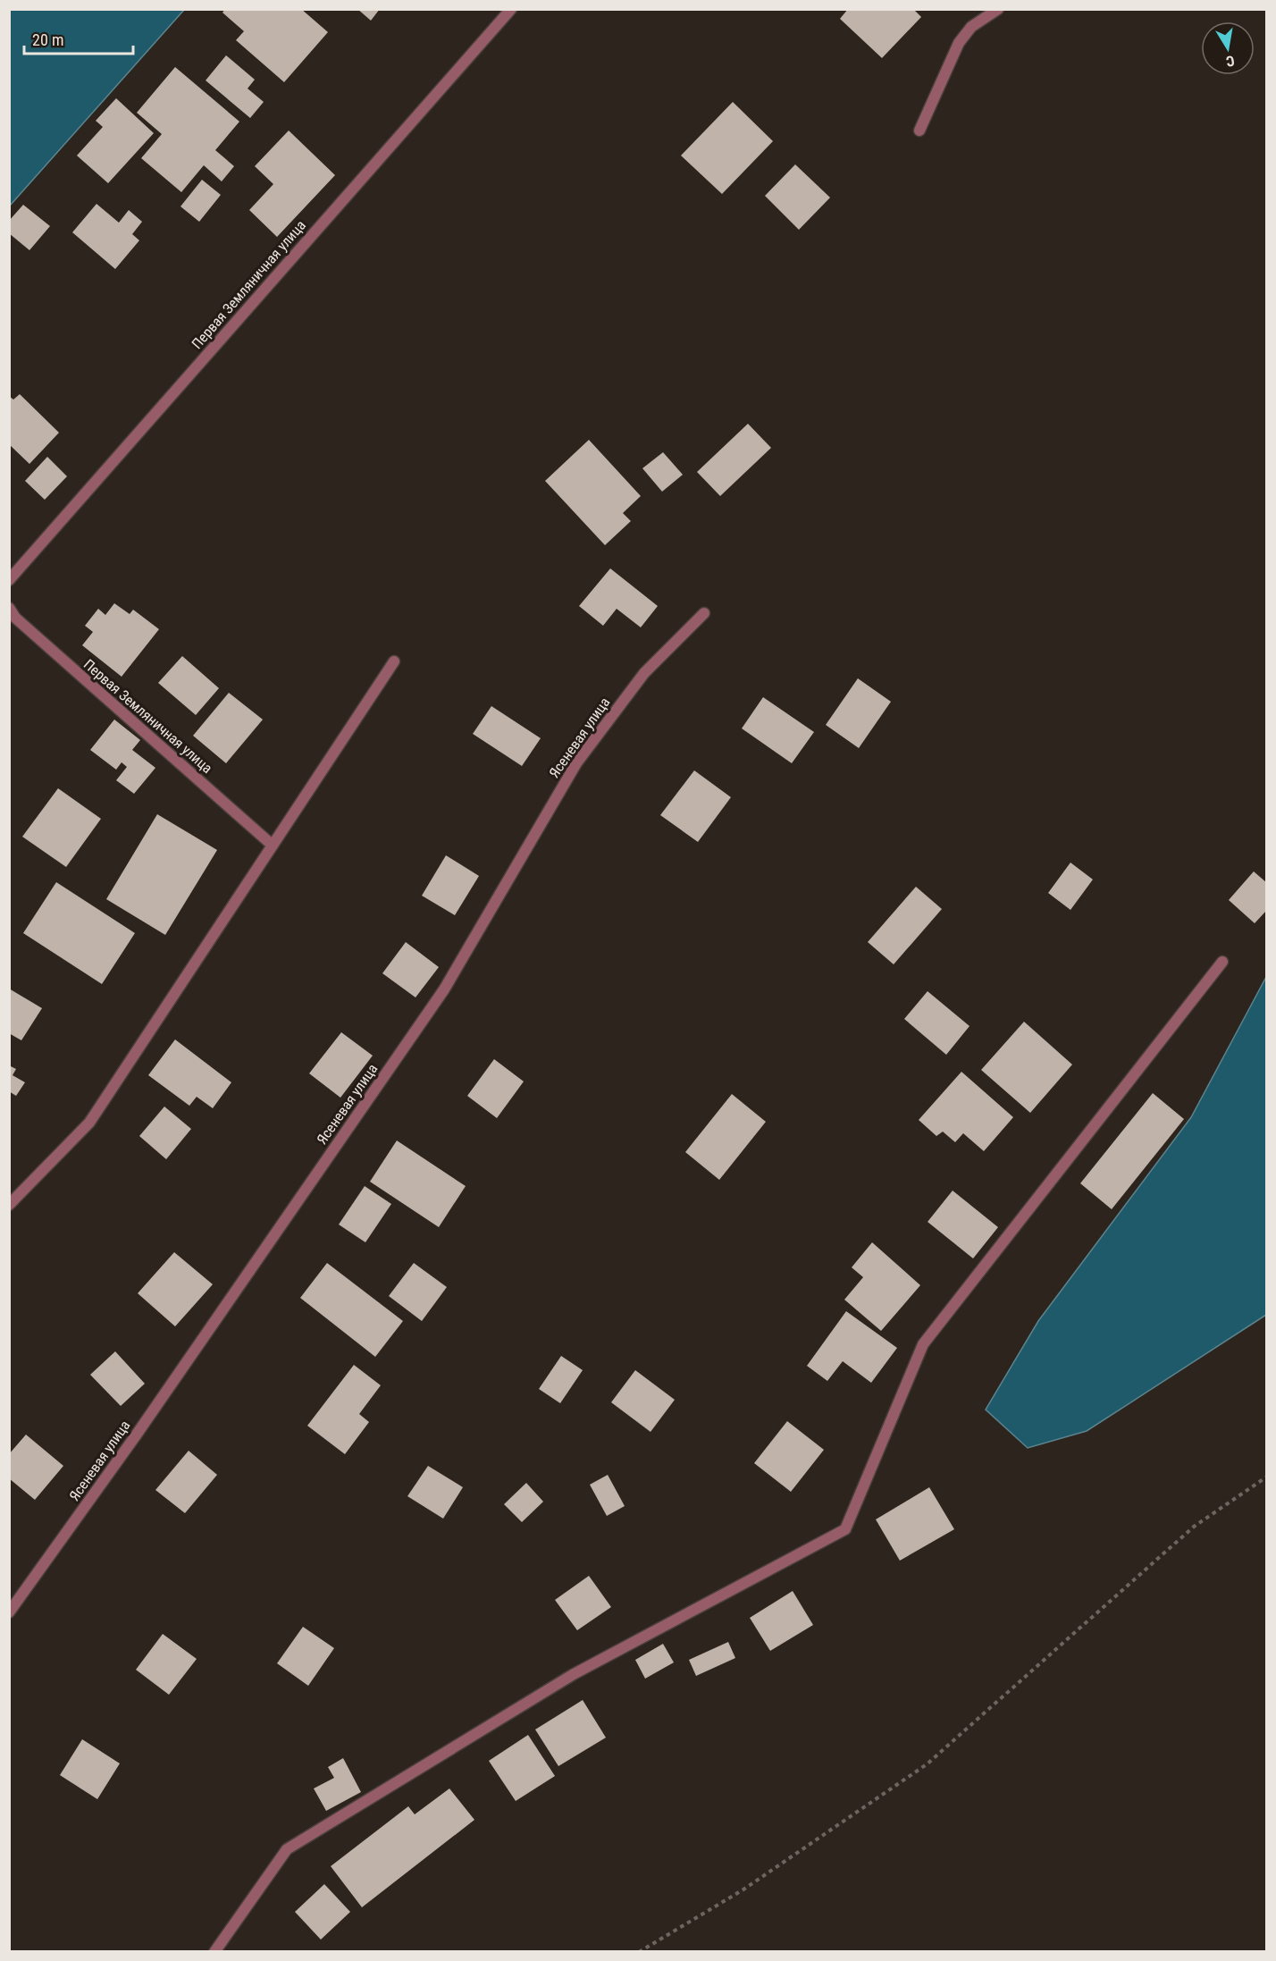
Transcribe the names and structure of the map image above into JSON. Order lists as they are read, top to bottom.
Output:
{
  "streets": {
    "street": ["Первая Земляничная улица", "Ясеневая улица"]
  },
  "scale_bar": "20 m",
  "north": "bottom"
}
